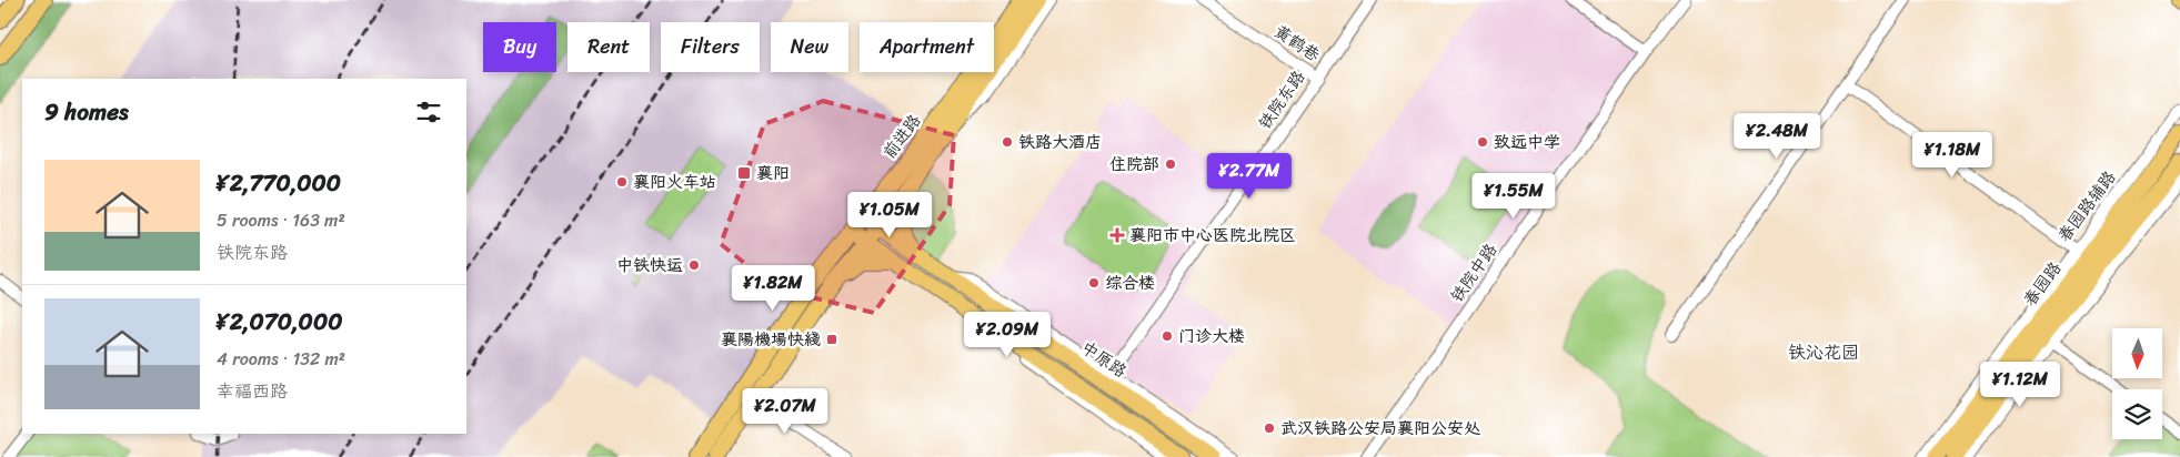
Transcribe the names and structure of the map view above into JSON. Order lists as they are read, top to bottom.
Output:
{
  "streets": {
    "main road": ["前进路", "春园路", "中原路"],
    "street": [
      "黄鹤巷",
      "铁院东路",
      "春园路辅路",
      "铁院中路"
    ]
  },
  "crossings": [
    ["黄鹤巷", "铁院东路"],
    ["铁院东路", "中原路"],
    ["前进路", "中原路"],
    ["春园路辅路", "春园路"]
  ],
  "districts": ["铁沁花园"],
  "places": {
    "other": [
      "铁路大酒店",
      "致远中学",
      "住院部",
      "襄阳火车站",
      "中铁快运",
      "综合楼",
      "门诊大楼",
      "武汉铁路公安局襄阳公安处"
    ],
    "transit": ["襄阳", "襄陽機場快綫"],
    "health": ["襄阳市中心医院北院区"]
  },
  "north": "bottom",
  "page": {
    "chip": [
      "Buy",
      "Rent",
      "Filters",
      "New",
      "Apartment"
    ],
    "heading": "9 homes",
    "price": [
      "¥2.48M",
      "¥1.18M",
      "¥2.77M",
      "¥1.55M",
      "¥1.05M",
      "¥1.82M",
      "¥2.09M",
      "¥1.12M",
      "¥2.07M"
    ],
    "list": [
      {
        "name": "¥2,770,000",
        "note": "5 rooms · 163 m² · 铁院东路"
      },
      {
        "name": "¥2,070,000",
        "note": "4 rooms · 132 m² · 幸福西路"
      }
    ]
  }
}
